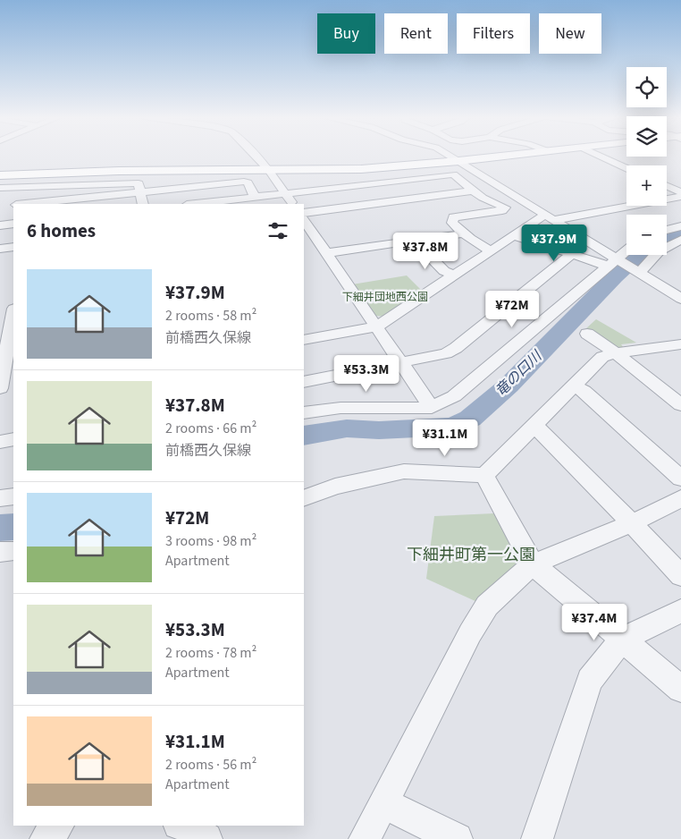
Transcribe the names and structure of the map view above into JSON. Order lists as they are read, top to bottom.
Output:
{
  "water": ["竜の口川"],
  "parks": ["下細井団地西公園", "下細井町第一公園"],
  "page": {
    "chip": [
      "Buy",
      "Rent",
      "Filters",
      "New"
    ],
    "map_buttons": ["+", "−"],
    "heading": "6 homes",
    "price": [
      "¥37.9M",
      "¥37.8M",
      "¥72M",
      "¥53.3M",
      "¥31.1M",
      "¥37.4M"
    ],
    "list": [
      {
        "name": "¥37.9M",
        "note": "2 rooms · 58 m² · 前橋西久保線"
      },
      {
        "name": "¥37.8M",
        "note": "2 rooms · 66 m² · 前橋西久保線"
      },
      {
        "name": "¥72M",
        "note": "3 rooms · 98 m² · Apartment"
      },
      {
        "name": "¥53.3M",
        "note": "2 rooms · 78 m² · Apartment"
      },
      {
        "name": "¥31.1M",
        "note": "2 rooms · 56 m² · Apartment"
      }
    ]
  }
}
